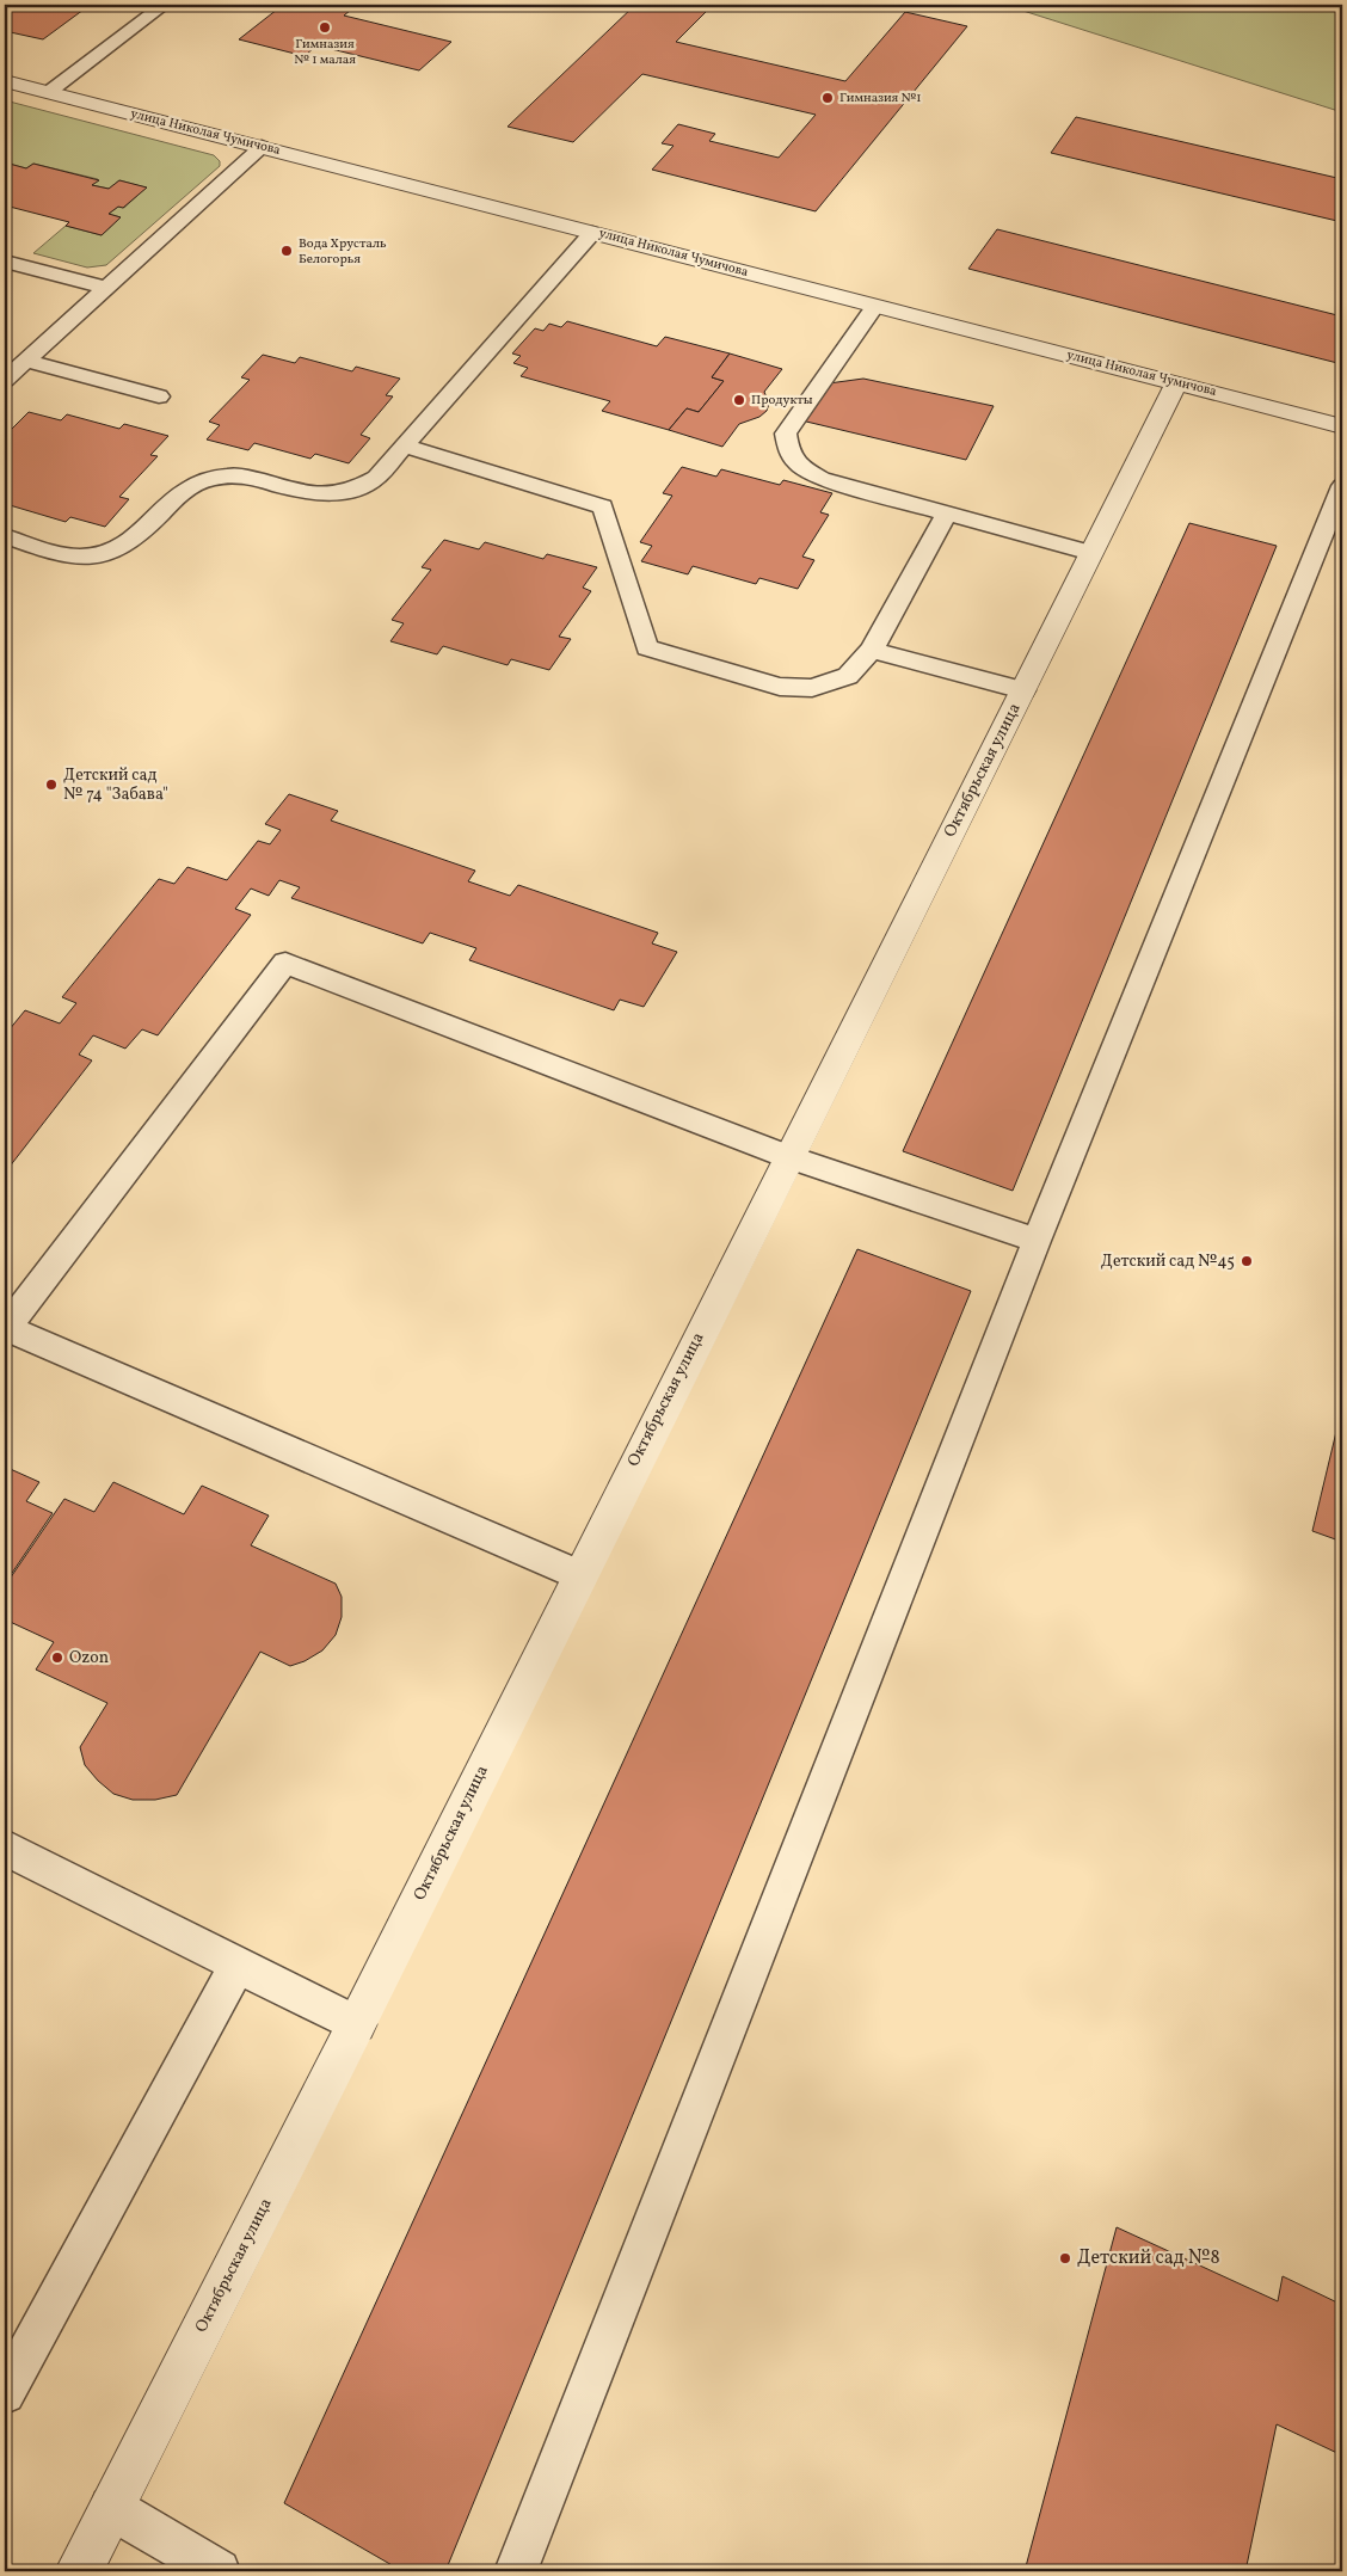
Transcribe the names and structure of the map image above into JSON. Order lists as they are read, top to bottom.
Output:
{
  "streets": {
    "street": ["улица Николая Чумичова", "Октябрьская улица"]
  },
  "crossings": [
    ["улица Николая Чумичова", "Октябрьская улица"]
  ],
  "places": [
    "Гимназия № 1 малая",
    "Гимназия №1",
    "Вода Хрусталь Белогорья",
    "Продукты",
    "Детский сад № 74 \"Забава\"",
    "Детский сад №45",
    "Ozon",
    "Детский сад №8"
  ]
}
